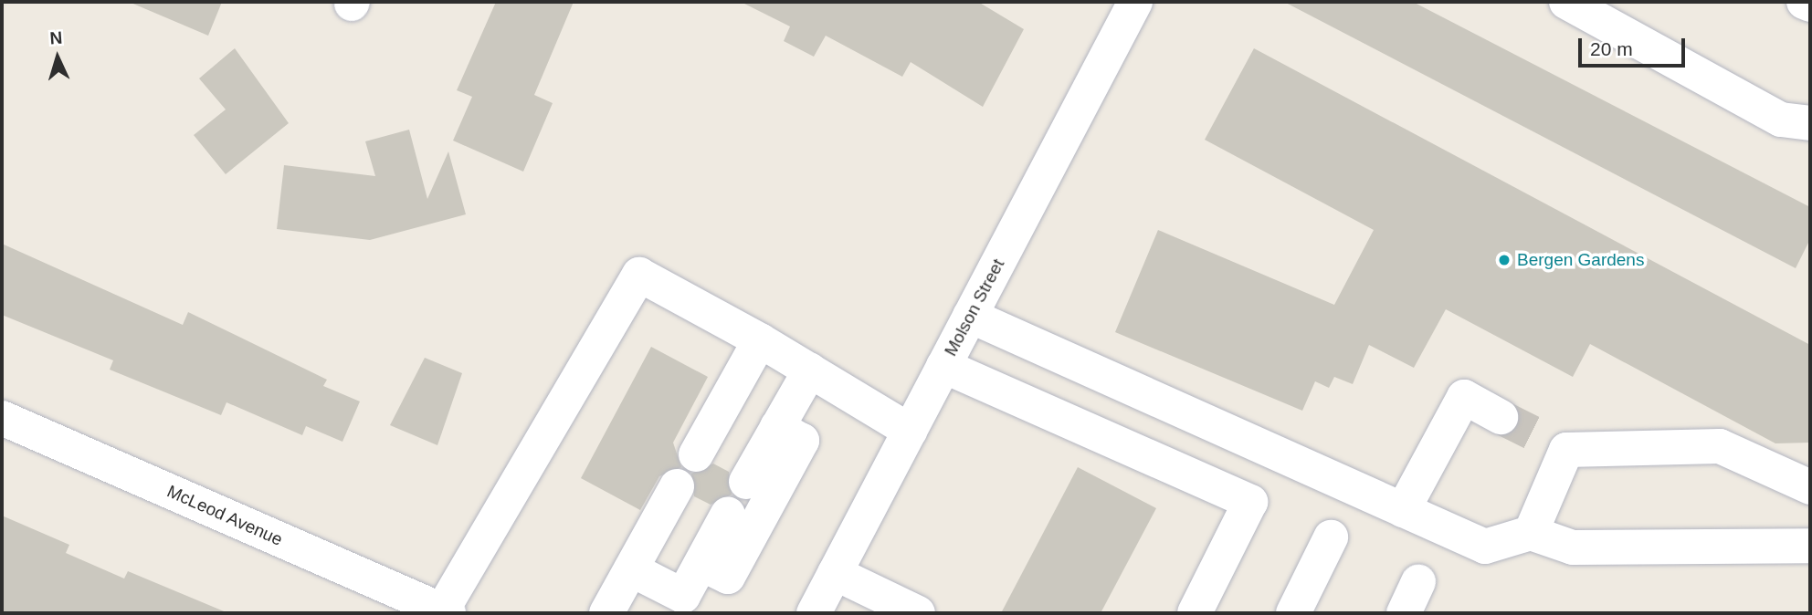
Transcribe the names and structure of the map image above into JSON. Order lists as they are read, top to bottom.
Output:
{
  "streets": {
    "street": ["Molson Street", "McLeod Avenue"]
  },
  "places": ["Bergen Gardens"],
  "scale_bar": "20 m",
  "north": "top"
}
